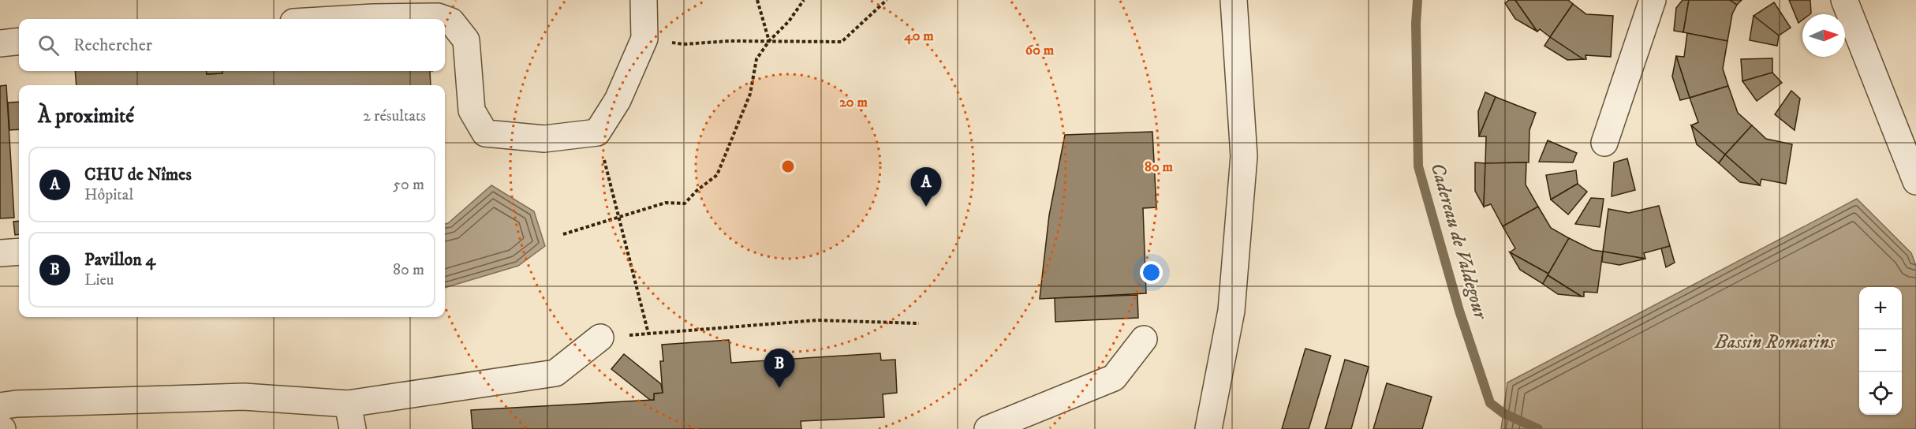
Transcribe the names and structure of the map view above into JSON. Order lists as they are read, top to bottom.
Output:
{
  "water": ["Cadereau de Valdegour", "Bassin Romarins"],
  "north": "right",
  "page": {
    "search": "Rechercher",
    "heading": ["À proximité", "2 résultats"],
    "list": [
      {
        "mark": "A",
        "name": "CHU de Nîmes",
        "note": "Hôpital",
        "value": "50 m"
      },
      {
        "mark": "B",
        "name": "Pavillon 4",
        "note": "Lieu",
        "value": "80 m"
      }
    ],
    "pins": ["A", "B"],
    "map_buttons": ["+", "−"]
  },
  "rings": [
    "40 m",
    "60 m",
    "20 m",
    "80 m"
  ]
}
